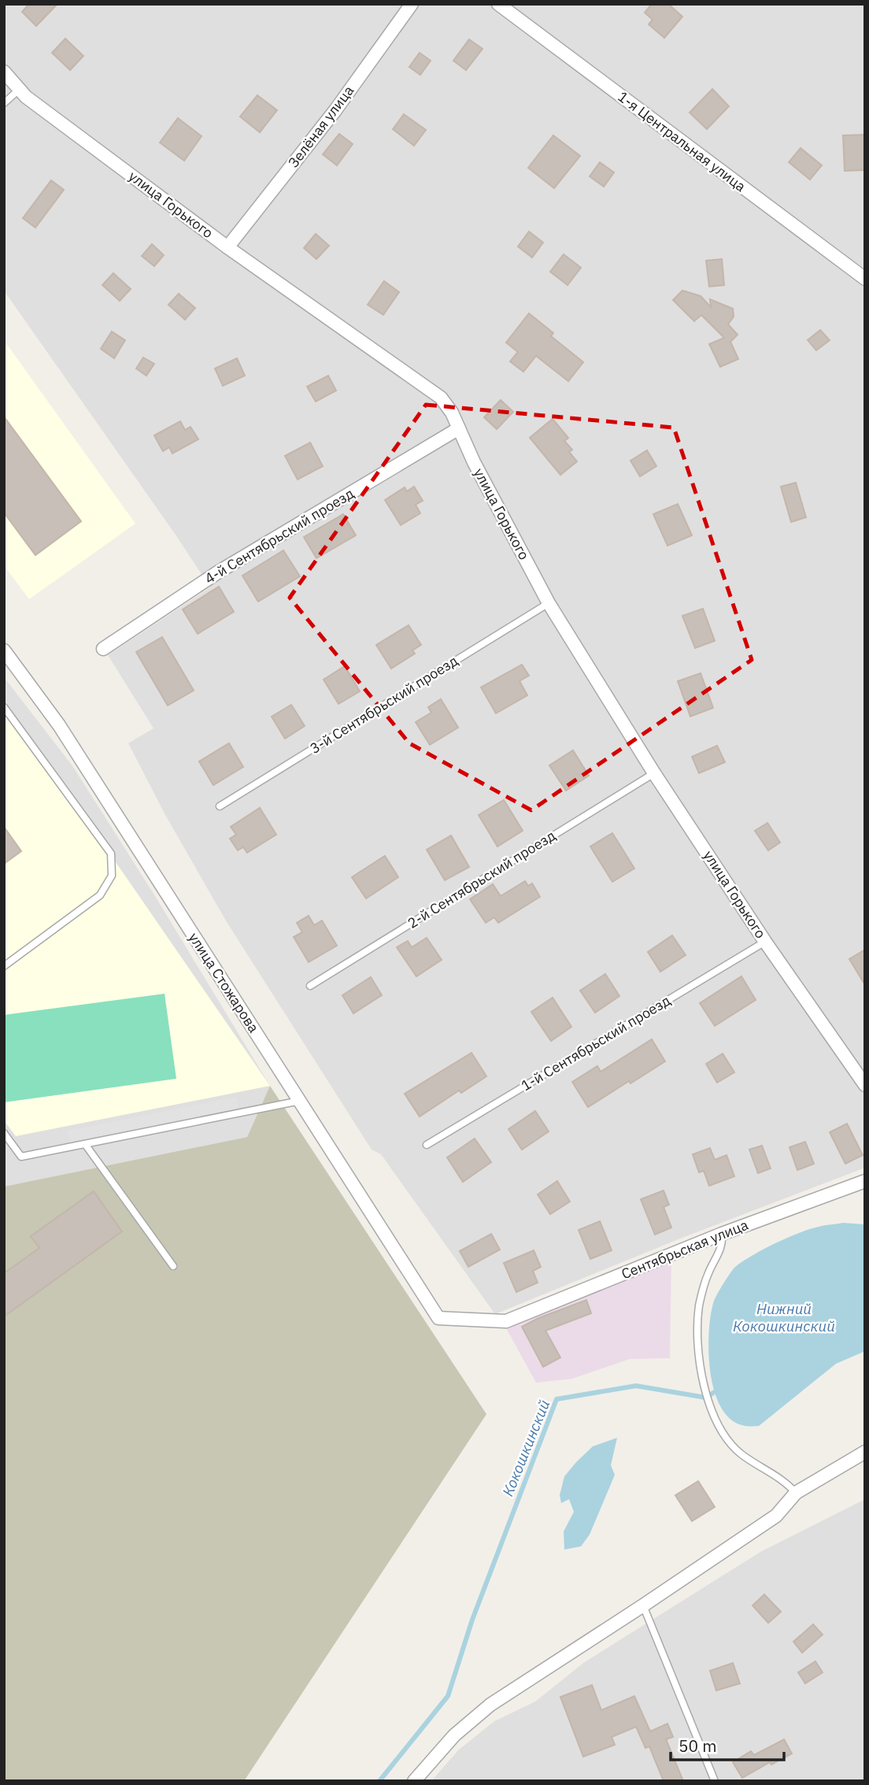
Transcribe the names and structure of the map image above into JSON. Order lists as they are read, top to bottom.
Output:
{
  "streets": {
    "street": [
      "Зелёная улица",
      "1-я Центральная улица",
      "улица Горького",
      "4-й Сентябрьский проезд",
      "улица Стожарова",
      "Сентябрьская улица"
    ],
    "lane": ["3-й Сентябрьский проезд", "2-й Сентябрьский проезд", "1-й Сентябрьский проезд"]
  },
  "crossings": [
    ["Зелёная улица", "улица Горького"],
    ["улица Горького", "4-й Сентябрьский проезд"],
    ["улица Горького", "3-й Сентябрьский проезд"],
    ["улица Горького", "2-й Сентябрьский проезд"],
    ["улица Горького", "1-й Сентябрьский проезд"],
    ["улица Стожарова", "Сентябрьская улица"]
  ],
  "water": ["Нижний Кокошкинский", "Кокошкинский"],
  "scale_bar": "50 m"
}
